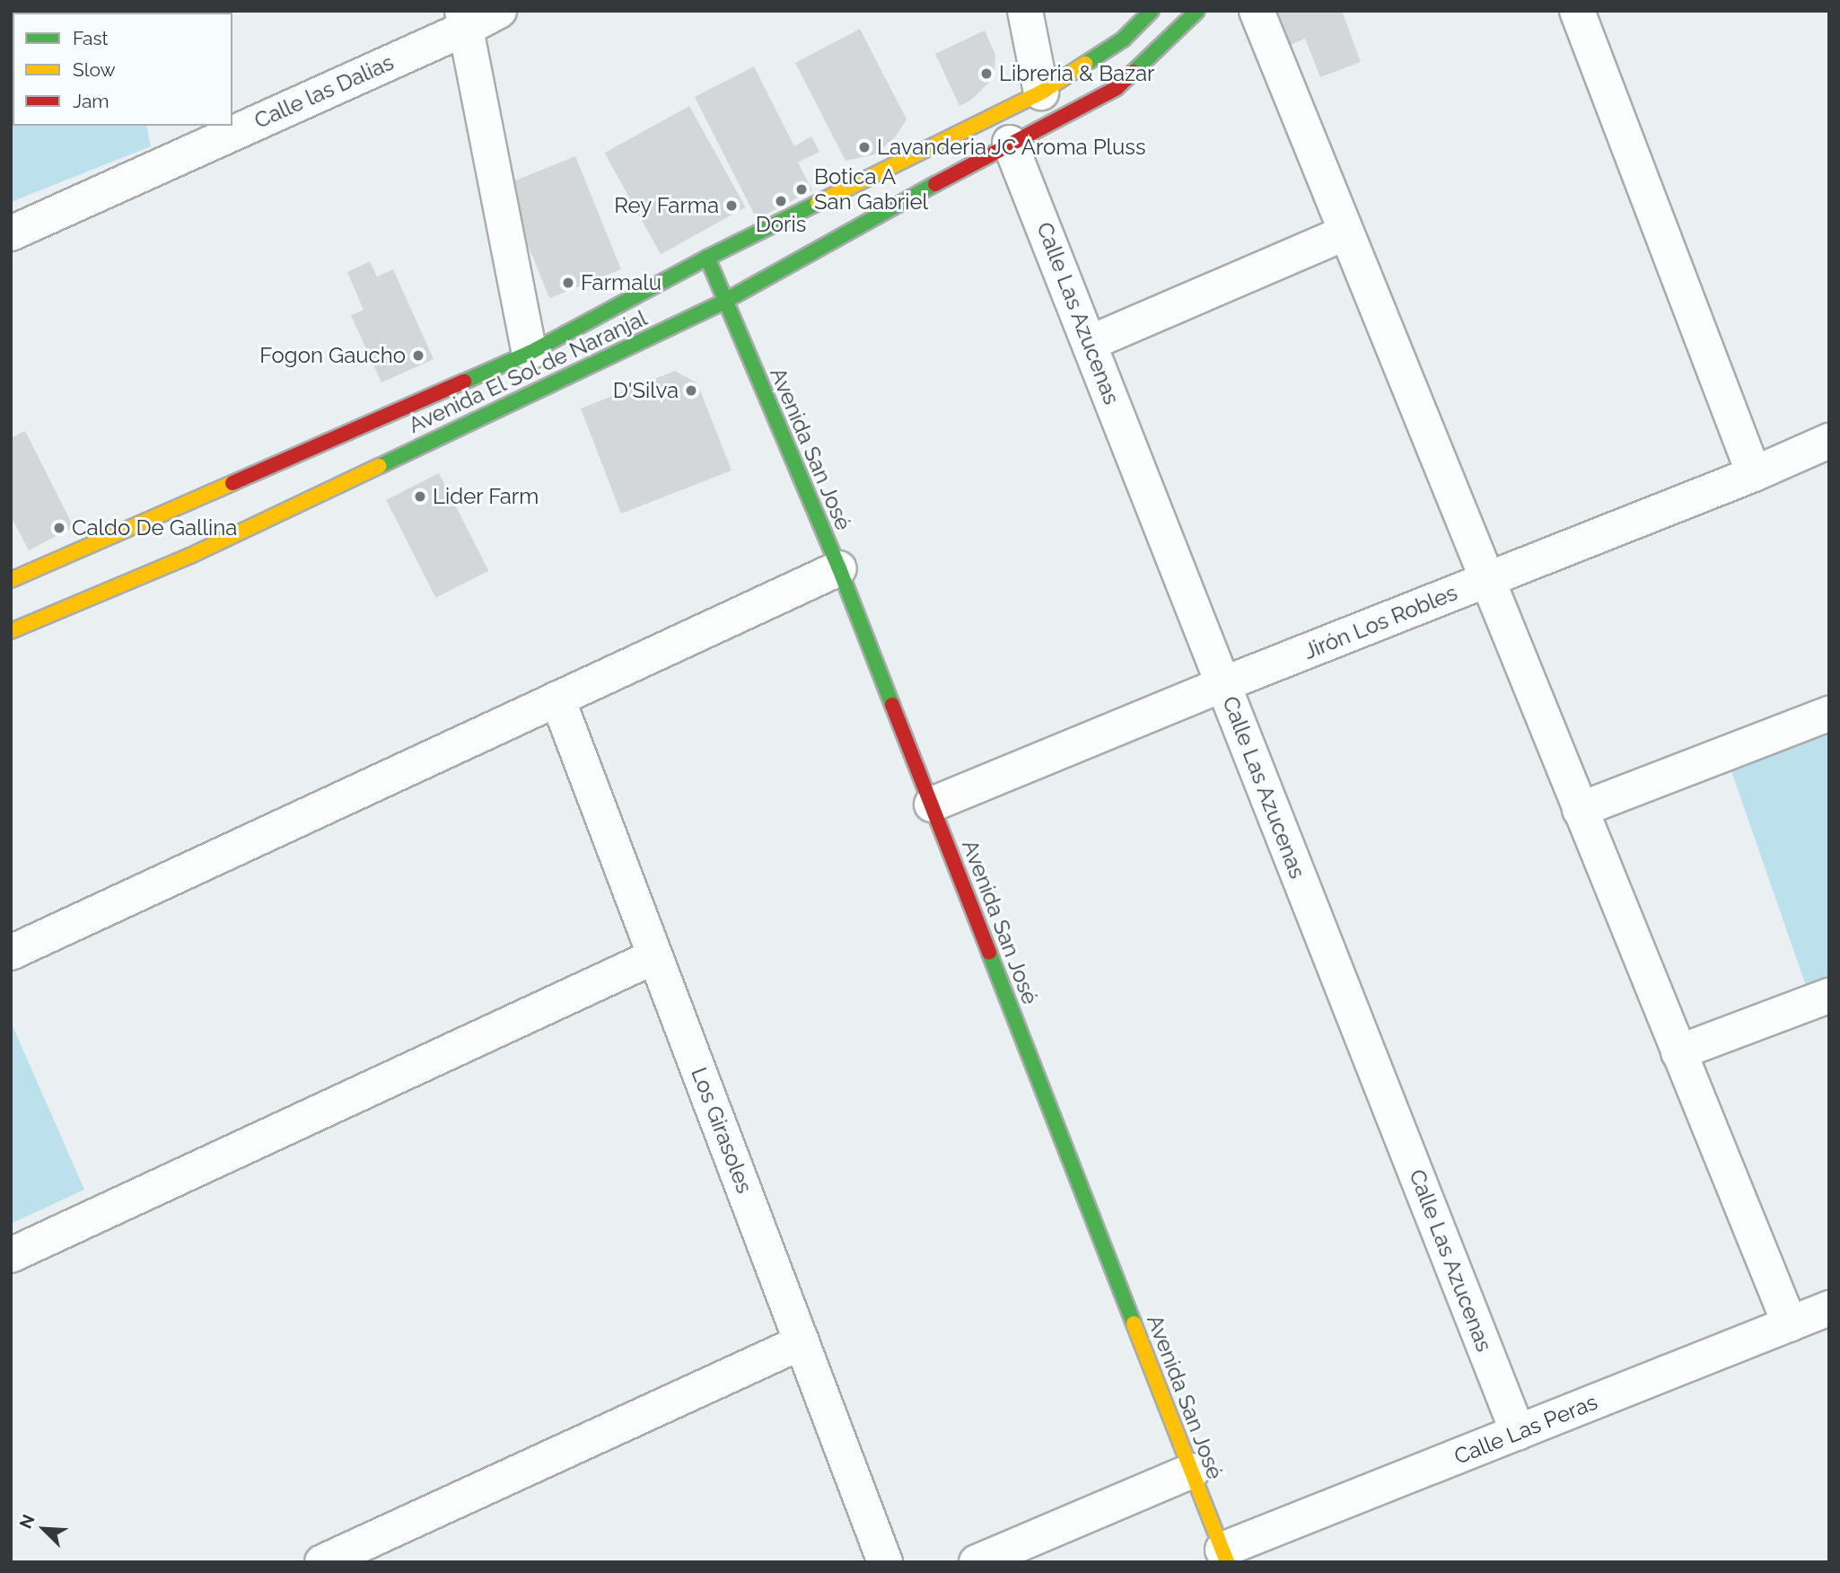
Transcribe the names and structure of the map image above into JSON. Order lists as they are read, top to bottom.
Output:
{
  "streets": {
    "street": [
      "Calle las Dalias",
      "Calle Las Azucenas",
      "Avenida El Sol de Naranjal",
      "Avenida San José",
      "Jirón Los Robles",
      "Los Girasoles",
      "Calle Las Peras"
    ]
  },
  "crossings": [
    ["Calle Las Azucenas", "Avenida El Sol de Naranjal"],
    ["Calle Las Azucenas", "Jirón Los Robles"],
    ["Calle Las Azucenas", "Calle Las Peras"],
    ["Avenida El Sol de Naranjal", "Avenida San José"],
    ["Avenida San José", "Jirón Los Robles"],
    ["Avenida San José", "Calle Las Peras"]
  ],
  "places": [
    "Libreria & Bazar",
    "Lavanderia JC Aroma Pluss",
    "Botica A San Gabriel",
    "Doris",
    "Rey Farma",
    "Farmalu",
    "Fogon Gaucho",
    "D'Silva",
    "Lider Farm",
    "Caldo De Gallina"
  ],
  "legend": ["Fast", "Slow", "Jam"],
  "north": "top left"
}
